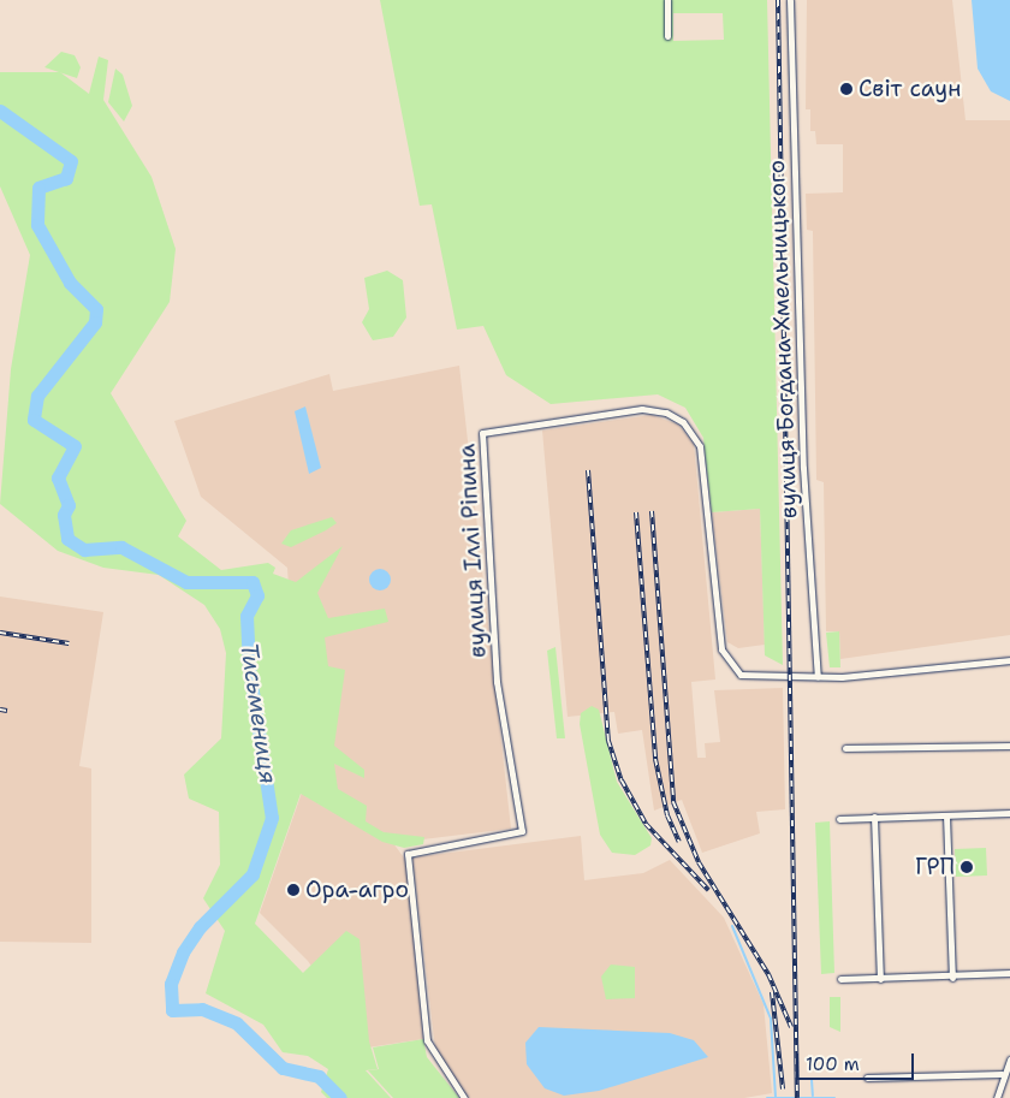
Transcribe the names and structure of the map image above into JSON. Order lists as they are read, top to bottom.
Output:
{
  "streets": {
    "street": ["вулиця Богдана Хмельницького", "вулиця Іллі Ріпина"]
  },
  "crossings": [
    ["вулиця Богдана Хмельницького", "вулиця Іллі Ріпина"]
  ],
  "water": ["Тисьмениця"],
  "places": ["Світ саун", "ГРП", "Ора-агро"],
  "scale_bar": "100 m"
}
